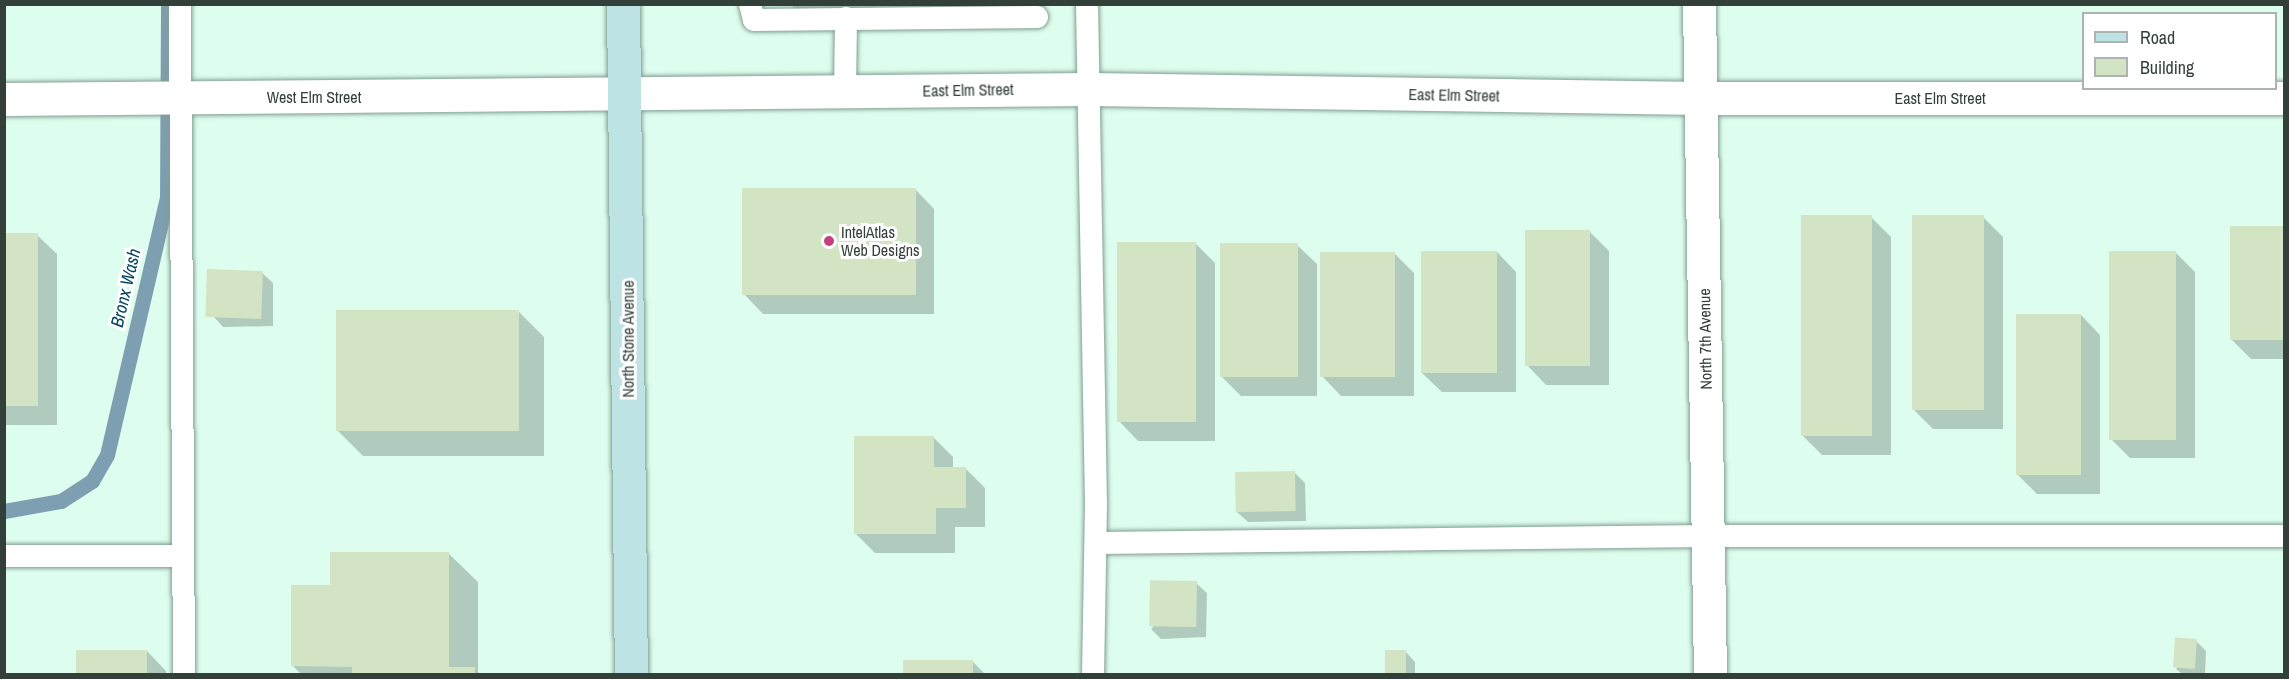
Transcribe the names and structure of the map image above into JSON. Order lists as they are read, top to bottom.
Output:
{
  "streets": {
    "main road": ["North Stone Avenue"],
    "street": ["East Elm Street", "West Elm Street", "North 7th Avenue"]
  },
  "crossings": [
    ["East Elm Street", "West Elm Street"],
    ["East Elm Street", "North Stone Avenue"],
    ["East Elm Street", "North 7th Avenue"],
    ["West Elm Street", "North Stone Avenue"]
  ],
  "water": ["Bronx Wash"],
  "places": ["IntelAtlas Web Designs"],
  "legend": ["Road", "Building"]
}
